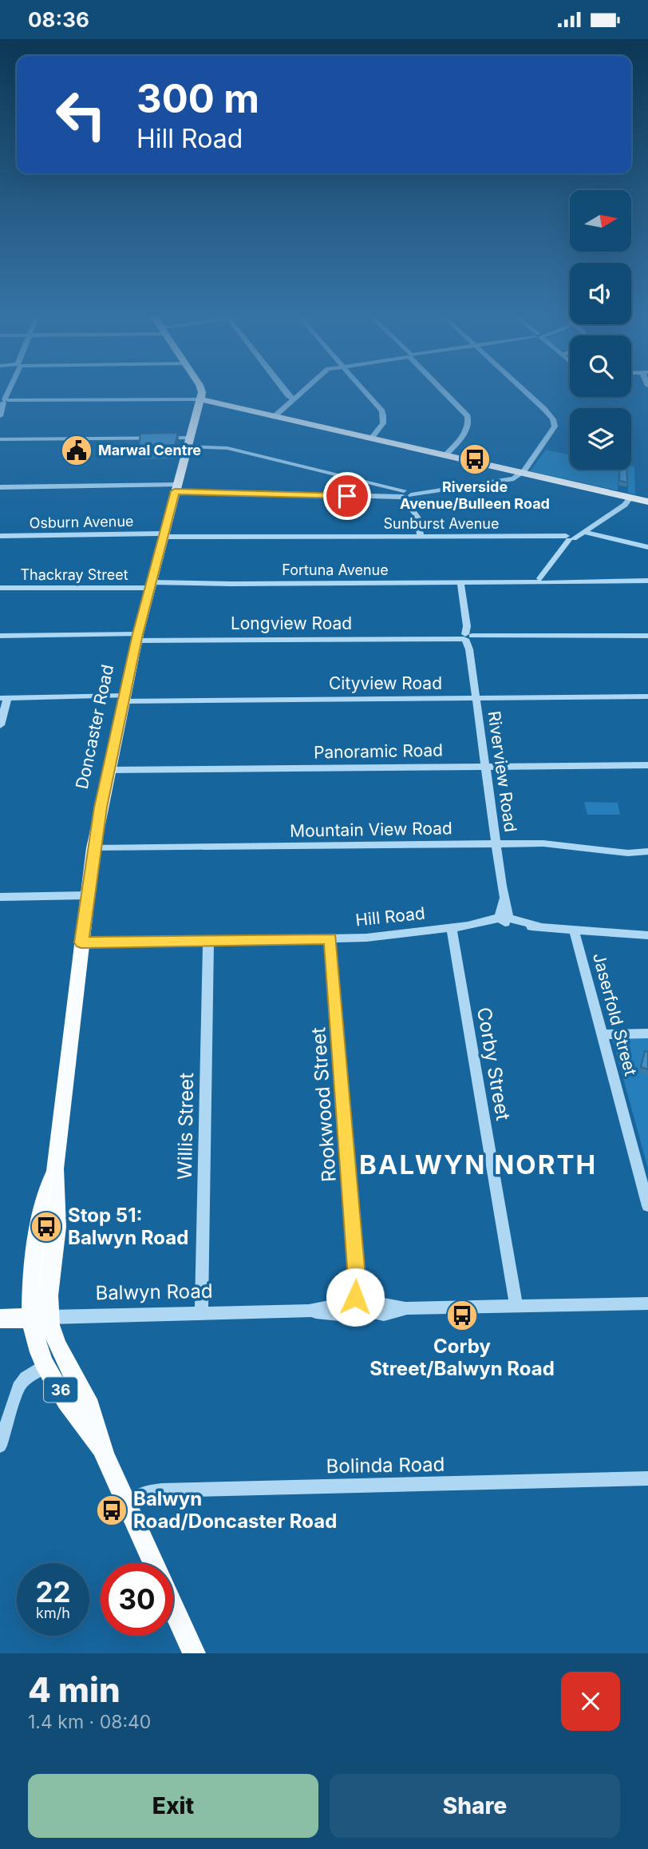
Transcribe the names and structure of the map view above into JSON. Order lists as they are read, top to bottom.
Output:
{
  "streets": {
    "main road": ["Doncaster Road", "Balwyn Road", "36"],
    "street": [
      "Osburn Avenue",
      "Sunburst Avenue",
      "Fortuna Avenue",
      "Thackray Street",
      "Longview Road",
      "Cityview Road",
      "Panoramic Road",
      "Riverview Road",
      "Mountain View Road",
      "Hill Road",
      "Jaserfold Street",
      "Corby Street",
      "Rookwood Street",
      "Willis Street",
      "Bolinda Road"
    ]
  },
  "crossings": [
    ["Osburn Avenue", "Sunburst Avenue"],
    ["Osburn Avenue", "Doncaster Road"],
    ["Sunburst Avenue", "Doncaster Road"],
    ["Fortuna Avenue", "Thackray Street"],
    ["Fortuna Avenue", "Doncaster Road"],
    ["Fortuna Avenue", "Riverview Road"],
    ["Thackray Street", "Doncaster Road"],
    ["Longview Road", "Doncaster Road"],
    ["Longview Road", "Riverview Road"],
    ["Cityview Road", "Doncaster Road"],
    ["Cityview Road", "Riverview Road"],
    ["Doncaster Road", "Panoramic Road"],
    ["Doncaster Road", "Mountain View Road"],
    ["Doncaster Road", "Hill Road"],
    ["Doncaster Road", "Balwyn Road"],
    ["Doncaster Road", "Bolinda Road"],
    ["Panoramic Road", "Riverview Road"],
    ["Riverview Road", "Mountain View Road"],
    ["Riverview Road", "Hill Road"],
    ["Hill Road", "Jaserfold Street"],
    ["Hill Road", "Corby Street"],
    ["Hill Road", "Rookwood Street"],
    ["Hill Road", "Willis Street"],
    ["Corby Street", "Balwyn Road"],
    ["Rookwood Street", "Balwyn Road"],
    ["Willis Street", "Balwyn Road"]
  ],
  "districts": ["BALWYN NORTH"],
  "places": {
    "public building": ["Marwal Centre"],
    "bus stop": [
      "Riverside Avenue/Bulleen Road",
      "Stop 51: Balwyn Road",
      "Corby Street/Balwyn Road",
      "Balwyn Road/Doncaster Road"
    ]
  },
  "north": "right",
  "page": {
    "status": "08:36",
    "turn": ["300 m", "Hill Road"],
    "speed": "22 km/h",
    "limit": "30",
    "heading": ["4 min", "1.4 km · 08:40"],
    "buttons": ["Exit", "Share"]
  }
}
